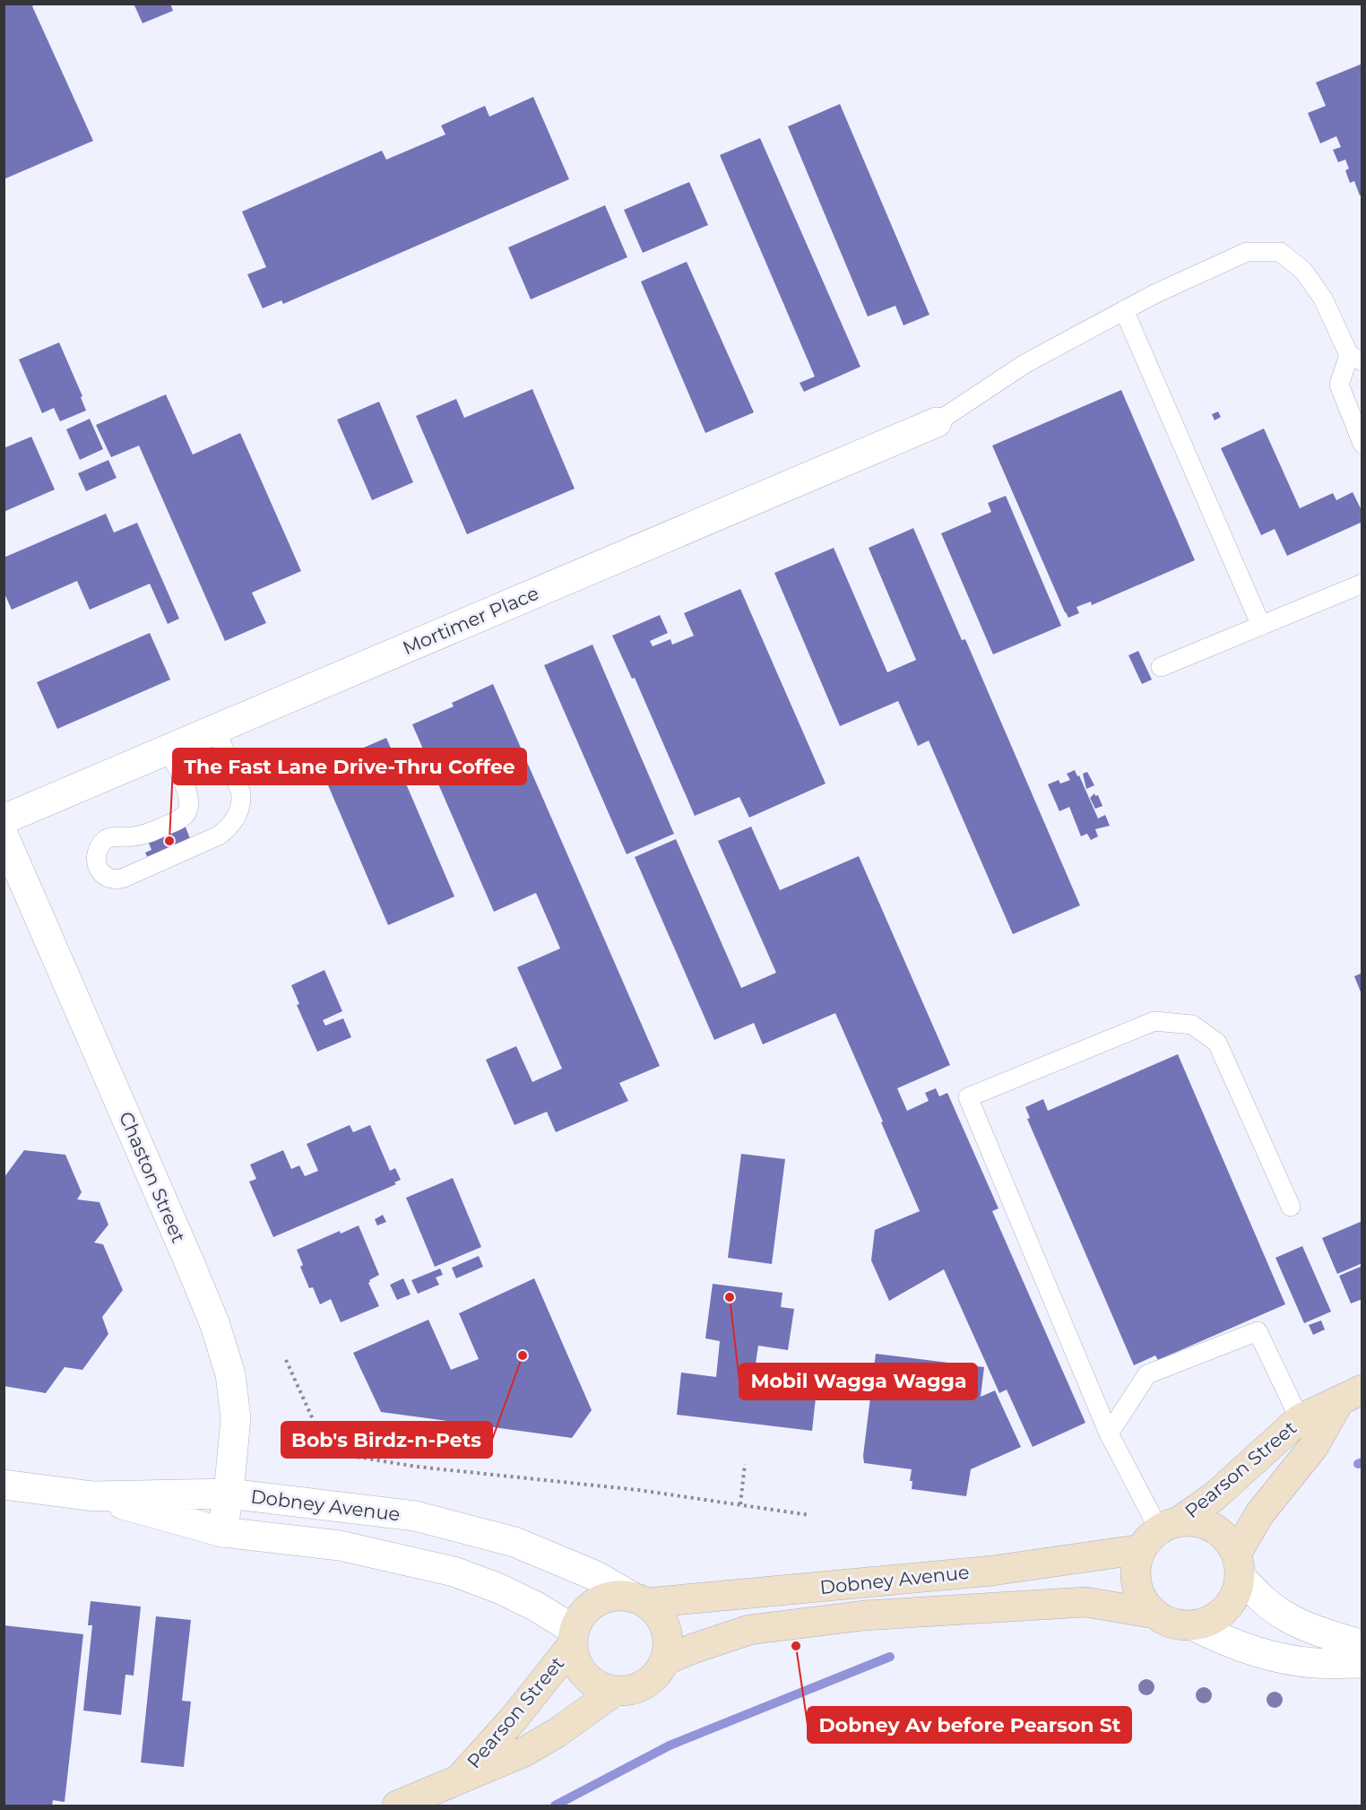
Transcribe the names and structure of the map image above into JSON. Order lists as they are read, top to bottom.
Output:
{
  "streets": {
    "main road": ["Pearson Street", "Dobney Avenue"],
    "street": ["Mortimer Place", "Chaston Street"]
  },
  "crossings": [
    ["Chaston Street", "Dobney Avenue"],
    ["Pearson Street", "Dobney Avenue"]
  ],
  "places": [
    "The Fast Lane Drive-Thru Coffee",
    "Mobil Wagga Wagga",
    "Bob's Birdz-n-Pets",
    "Dobney Av before Pearson St"
  ]
}
